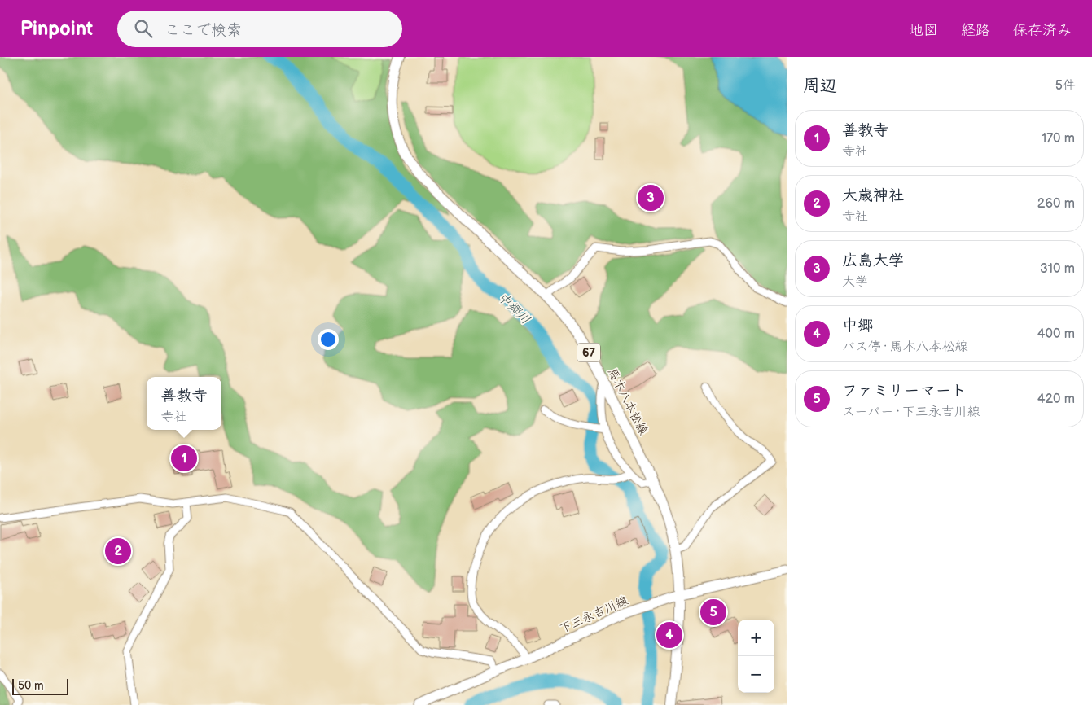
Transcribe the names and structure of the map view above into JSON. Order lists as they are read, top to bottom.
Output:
{
  "streets": {
    "main road": ["67", "馬木八本松線", "下三永吉川線"]
  },
  "crossings": [
    ["馬木八本松線", "下三永吉川線"]
  ],
  "water": ["中郷川"],
  "scale_bar": "50 m",
  "page": {
    "header": "Pinpoint",
    "search": "ここで検索",
    "nav": ["地図", "経路", "保存済み"],
    "heading": ["周辺", "5件"],
    "list": [
      {
        "mark": "1",
        "name": "善教寺",
        "note": "寺社",
        "value": "170 m"
      },
      {
        "mark": "2",
        "name": "大歳神社",
        "note": "寺社",
        "value": "260 m"
      },
      {
        "mark": "3",
        "name": "広島大学",
        "note": "大学",
        "value": "310 m"
      },
      {
        "mark": "4",
        "name": "中郷",
        "note": "バス停 · 馬木八本松線",
        "value": "400 m"
      },
      {
        "mark": "5",
        "name": "ファミリーマート",
        "note": "スーパー · 下三永吉川線",
        "value": "420 m"
      }
    ],
    "pins": [
      "3",
      "1",
      "2",
      "5",
      "4"
    ],
    "popup": ["善教寺", "寺社"],
    "map_buttons": ["+", "−"],
    "scale": "50 m"
  }
}
